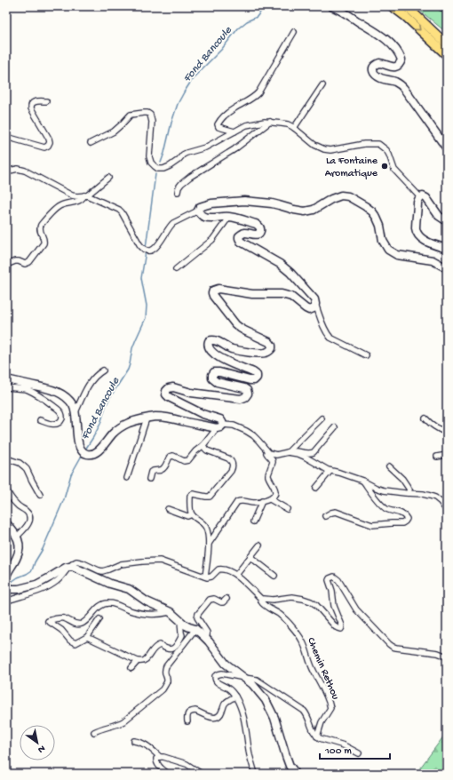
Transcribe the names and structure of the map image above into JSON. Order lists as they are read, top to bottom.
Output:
{
  "streets": {
    "street": ["Chemin Rethou"]
  },
  "water": ["Fond Bancoule"],
  "places": ["La Fontaine Aromatique"],
  "scale_bar": "100 m",
  "north": "bottom right"
}
